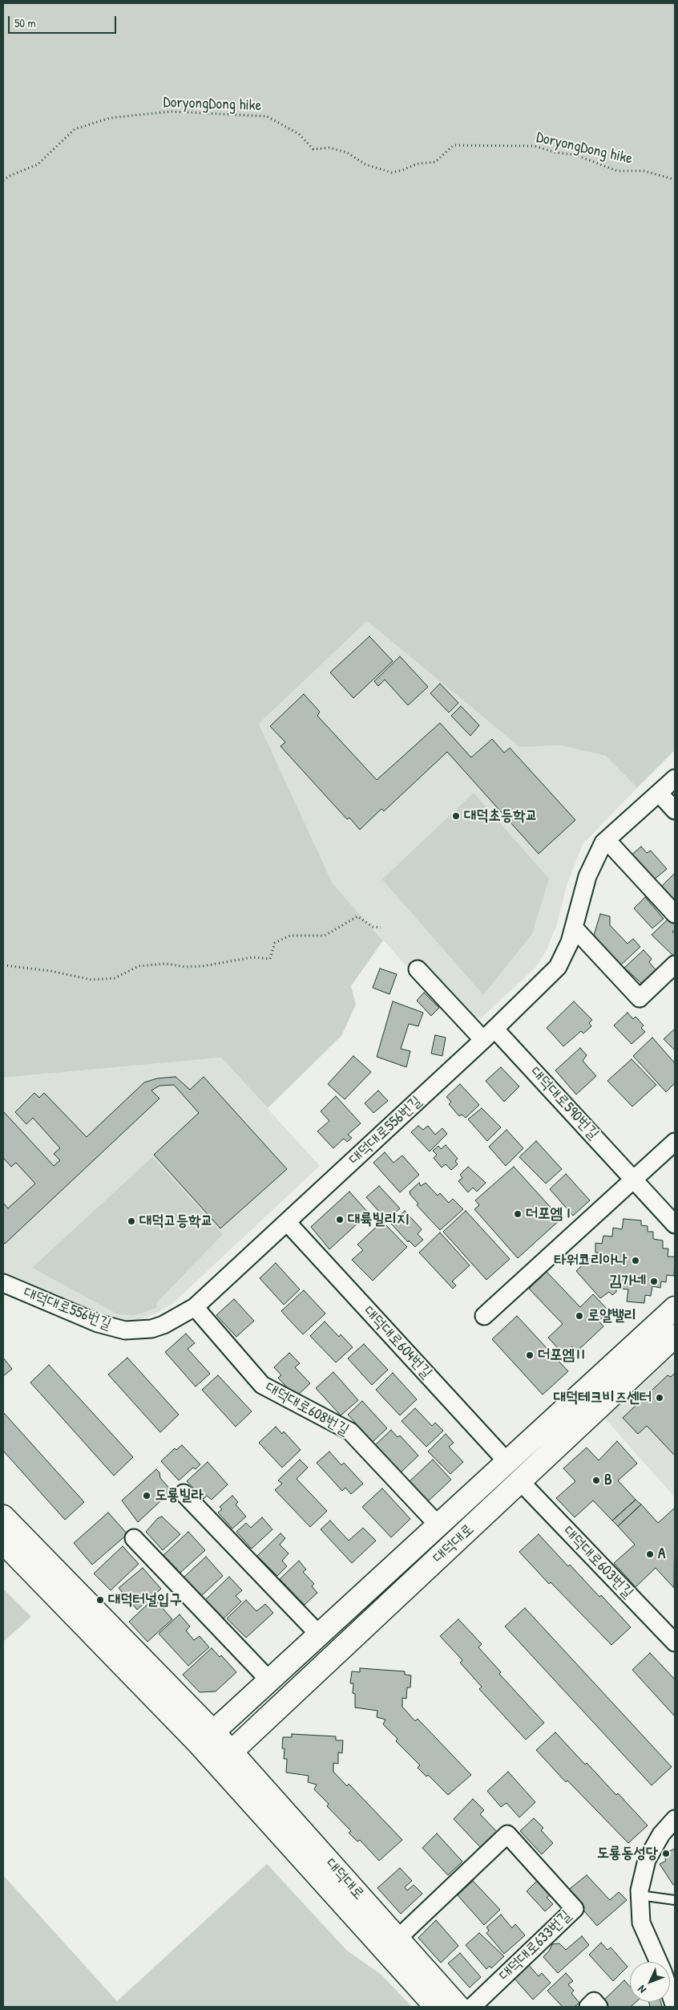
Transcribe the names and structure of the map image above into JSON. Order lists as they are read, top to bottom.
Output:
{
  "streets": {
    "main road": ["대덕대로"],
    "street": [
      "대덕대로590번길",
      "대덕대로556번길",
      "대덕대로604번길",
      "대덕대로608번길",
      "대덕대로603번길",
      "대덕대로633번길"
    ],
    "path": ["DoryongDong hike"]
  },
  "crossings": [
    ["대덕대로590번길", "대덕대로556번길"],
    ["대덕대로556번길", "대덕대로604번길"],
    ["대덕대로556번길", "대덕대로608번길"],
    ["대덕대로604번길", "대덕대로"],
    ["대덕대로608번길", "대덕대로"],
    ["대덕대로", "대덕대로603번길"],
    ["대덕대로", "대덕대로633번길"]
  ],
  "places": [
    "대덕초등학교",
    "더포엠Ⅰ",
    "대륙빌리지",
    "대덕고등학교",
    "타워코리아나",
    "김가네",
    "로얄밸리",
    "더포엠Ⅱ",
    "대덕테크비즈센터",
    "B",
    "도룡빌라",
    "A",
    "대덕터널입구",
    "도룡동성당"
  ],
  "scale_bar": "50 m",
  "north": "bottom left"
}
